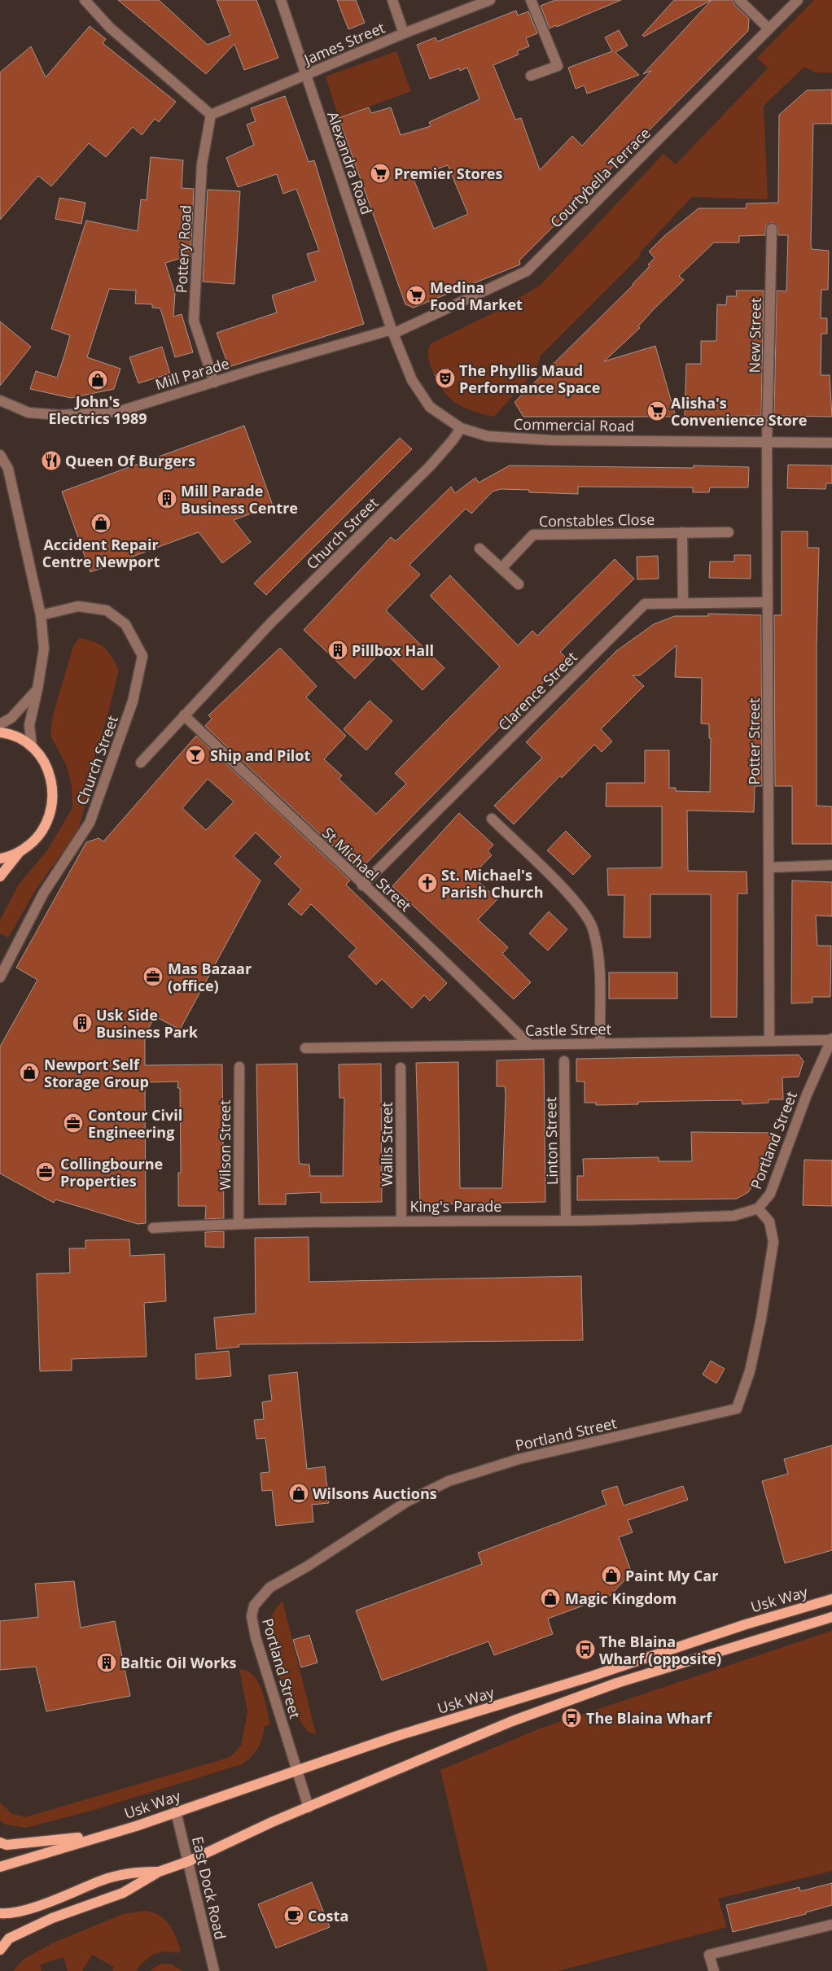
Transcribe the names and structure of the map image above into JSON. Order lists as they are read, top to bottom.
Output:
{
  "streets": {
    "main road": ["Usk Way"],
    "street": [
      "James Street",
      "Alexandra Road",
      "Courtybella Terrace",
      "Pottery Road",
      "New Street",
      "Mill Parade",
      "Commercial Road",
      "Constables Close",
      "Church Street",
      "Clarence Street",
      "Potter Street",
      "St Michael Street",
      "Castle Street",
      "Portland Street",
      "Linton Street",
      "Wallis Street",
      "Wilson Street",
      "King's Parade",
      "East Dock Road"
    ]
  },
  "crossings": [
    ["James Street", "Alexandra Road"],
    ["James Street", "Pottery Road"],
    ["Alexandra Road", "Courtybella Terrace"],
    ["Alexandra Road", "Mill Parade"],
    ["Alexandra Road", "Commercial Road"],
    ["Courtybella Terrace", "Mill Parade"],
    ["Courtybella Terrace", "Commercial Road"],
    ["Pottery Road", "Mill Parade"],
    ["New Street", "Commercial Road"],
    ["New Street", "Potter Street"],
    ["Mill Parade", "Commercial Road"],
    ["Commercial Road", "Church Street"],
    ["Commercial Road", "Potter Street"],
    ["Church Street", "St Michael Street"],
    ["Clarence Street", "Potter Street"],
    ["Clarence Street", "St Michael Street"],
    ["Potter Street", "Castle Street"],
    ["St Michael Street", "Castle Street"],
    ["Castle Street", "Portland Street"],
    ["Portland Street", "King's Parade"],
    ["Portland Street", "Usk Way"],
    ["Linton Street", "King's Parade"],
    ["Wallis Street", "King's Parade"],
    ["Wilson Street", "King's Parade"],
    ["Usk Way", "East Dock Road"]
  ],
  "places": {
    "supermarket": ["Premier Stores", "Medina Food Market", "Alisha's Convenience Store"],
    "theatre": ["The Phyllis Maud Performance Space"],
    "shop": [
      "John's Electrics 1989",
      "Accident Repair Centre Newport",
      "Newport Self Storage Group",
      "Wilsons Auctions",
      "Paint My Car",
      "Magic Kingdom"
    ],
    "restaurant": ["Queen Of Burgers"],
    "building": [
      "Mill Parade Business Centre",
      "Pillbox Hall",
      "Usk Side Business Park",
      "Baltic Oil Works"
    ],
    "bar": ["Ship and Pilot"],
    "church": ["St. Michael's Parish Church"],
    "office": ["Mas Bazaar (office)", "Contour Civil Engineering", "Collingbourne Properties"],
    "bus stop": ["The Blaina Wharf (opposite)", "The Blaina Wharf"],
    "cafe": ["Costa"]
  }
}
